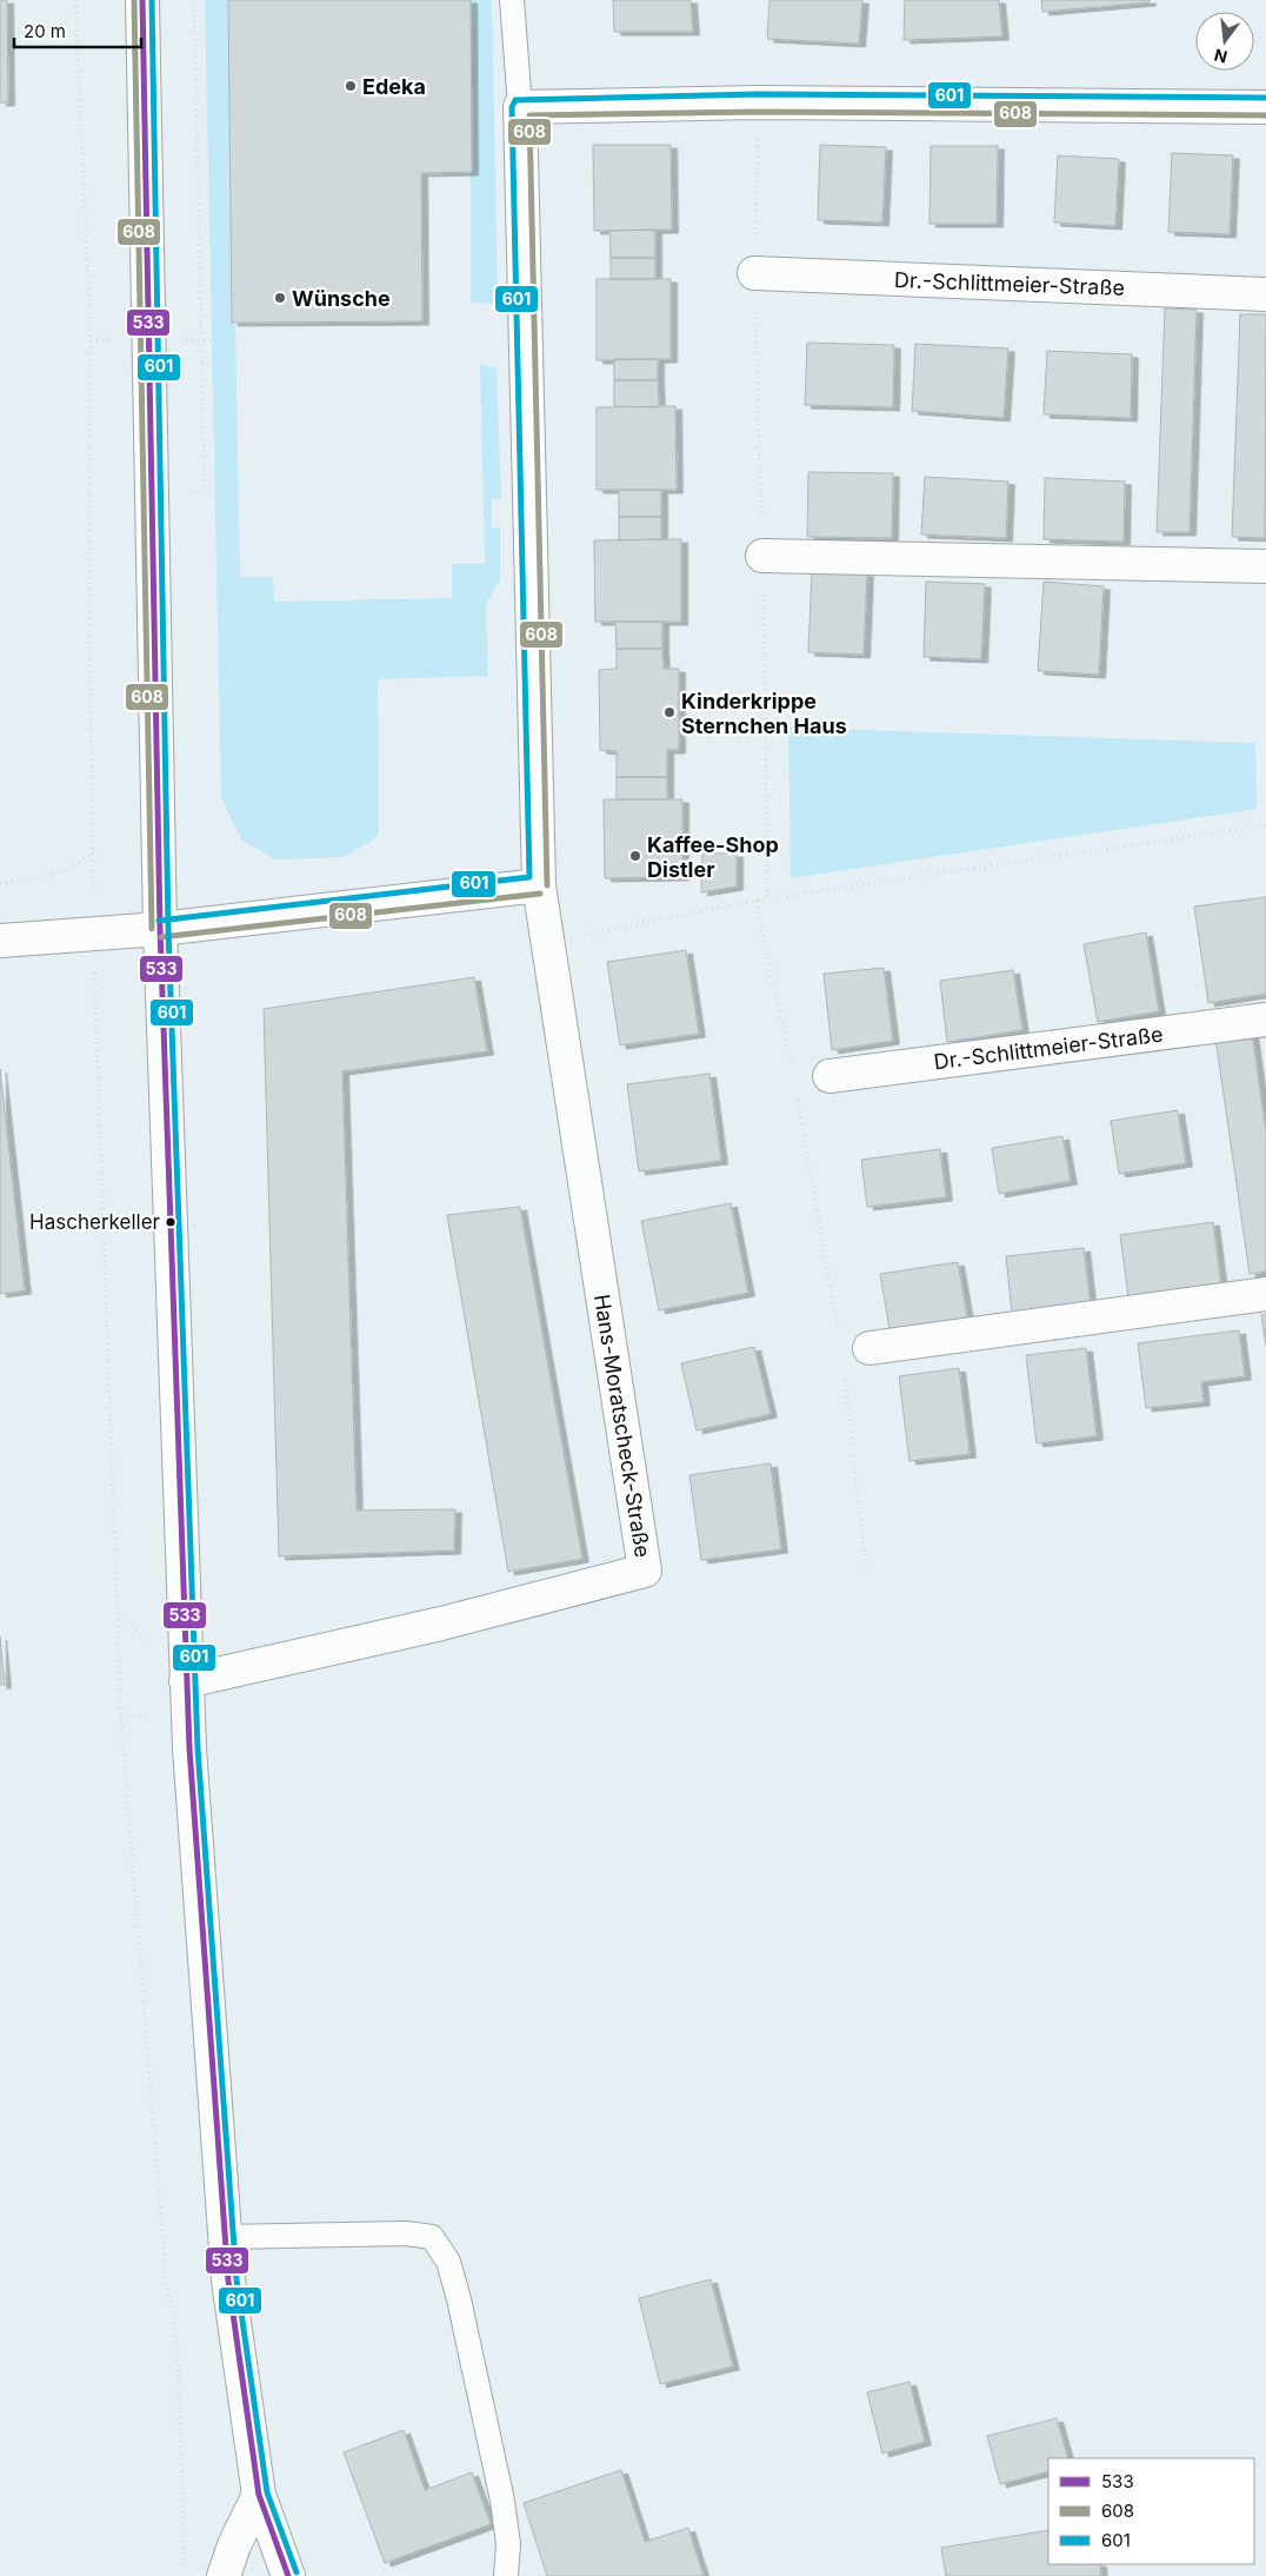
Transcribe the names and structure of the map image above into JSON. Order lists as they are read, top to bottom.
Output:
{
  "streets": {
    "street": ["Dr.-Schlittmeier-Straße", "Hans-Moratscheck-Straße"]
  },
  "places": [
    "Edeka",
    "Wünsche",
    "Kinderkrippe Sternchen Haus",
    "Kaffee-Shop Distler",
    "Hascherkeller"
  ],
  "lines": ["transit line 533", "transit line 608", "transit line 601"],
  "legend": ["533", "608", "601"],
  "scale_bar": "20 m",
  "north": "bottom"
}
